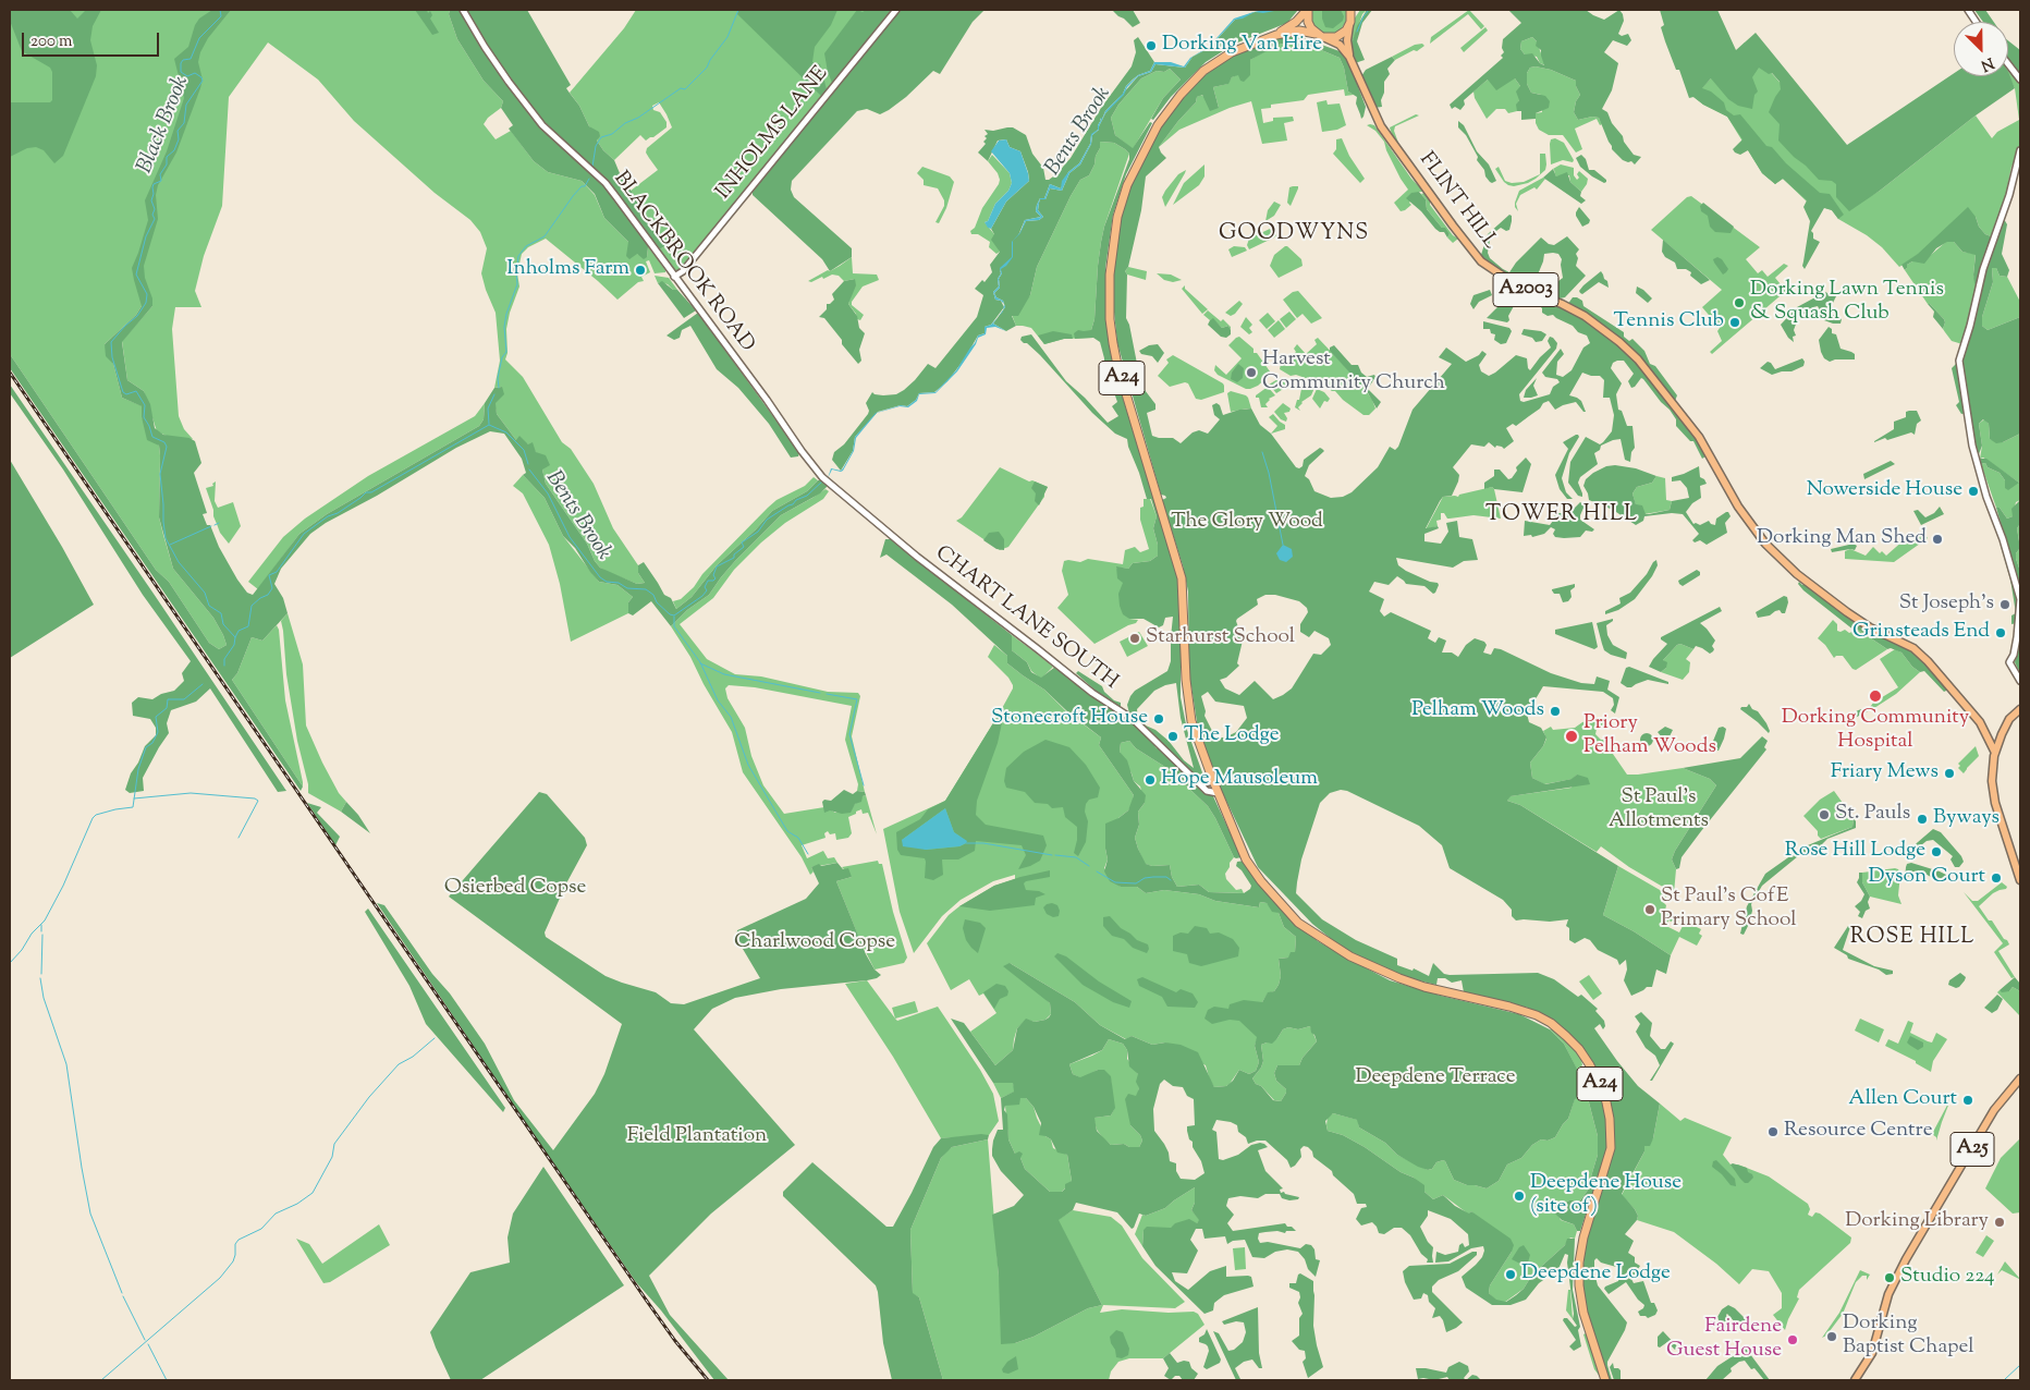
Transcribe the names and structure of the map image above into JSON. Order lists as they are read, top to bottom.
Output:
{
  "streets": {
    "highway": ["A24"],
    "main road": ["FLINT HILL", "A2003", "A25"],
    "street": ["INHOLMS LANE", "BLACKBROOK ROAD", "CHART LANE SOUTH"]
  },
  "crossings": [
    ["INHOLMS LANE", "BLACKBROOK ROAD"],
    ["FLINT HILL", "A2003"],
    ["FLINT HILL", "A24"],
    ["BLACKBROOK ROAD", "CHART LANE SOUTH"],
    ["A24", "CHART LANE SOUTH"]
  ],
  "districts": ["GOODWYNS", "TOWER HILL", "ROSE HILL"],
  "water": ["Black Brook", "Bents Brook"],
  "parks": [
    "The Glory Wood",
    "St Paul's Allotments",
    "Osierbed Copse",
    "Charlwood Copse",
    "Deepdene Terrace",
    "Field Plantation"
  ],
  "places": [
    "Dorking Van Hire",
    "Inholms Farm",
    "Dorking Lawn Tennis & Squash Club",
    "Tennis Club",
    "Harvest Community Church",
    "Nowerside House",
    "Dorking Man Shed",
    "St Joseph's",
    "Grinsteads End",
    "Starhurst School",
    "Dorking Community Hospital",
    "Pelham Woods",
    "Stonecroft House",
    "The Lodge",
    "Priory Pelham Woods",
    "Friary Mews",
    "Hope Mausoleum",
    "St. Pauls",
    "Byways",
    "Rose Hill Lodge",
    "Dyson Court",
    "St Paul's CofE Primary School",
    "Allen Court",
    "Resource Centre",
    "Deepdene House (site of)",
    "Dorking Library",
    "Deepdene Lodge",
    "Studio 224",
    "Dorking Baptist Chapel",
    "Fairdene Guest House"
  ],
  "scale_bar": "200 m",
  "north": "bottom right"
}
